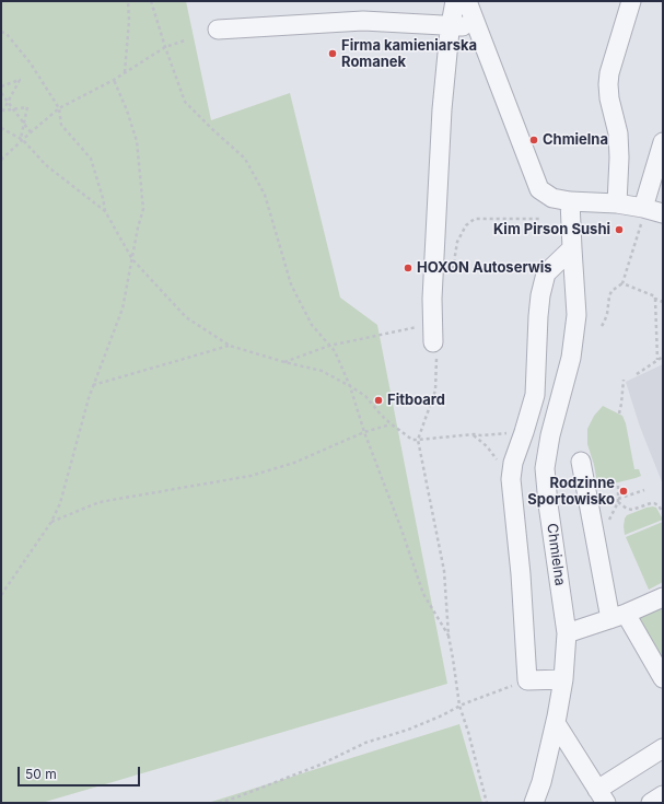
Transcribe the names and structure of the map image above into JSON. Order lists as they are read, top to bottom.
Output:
{
  "streets": {
    "street": ["Chmielna"]
  },
  "places": [
    "Firma kamieniarska Romanek",
    "Chmielna",
    "Kim Pirson Sushi",
    "HOXON Autoserwis",
    "Fitboard",
    "Rodzinne Sportowisko"
  ],
  "scale_bar": "50 m"
}
